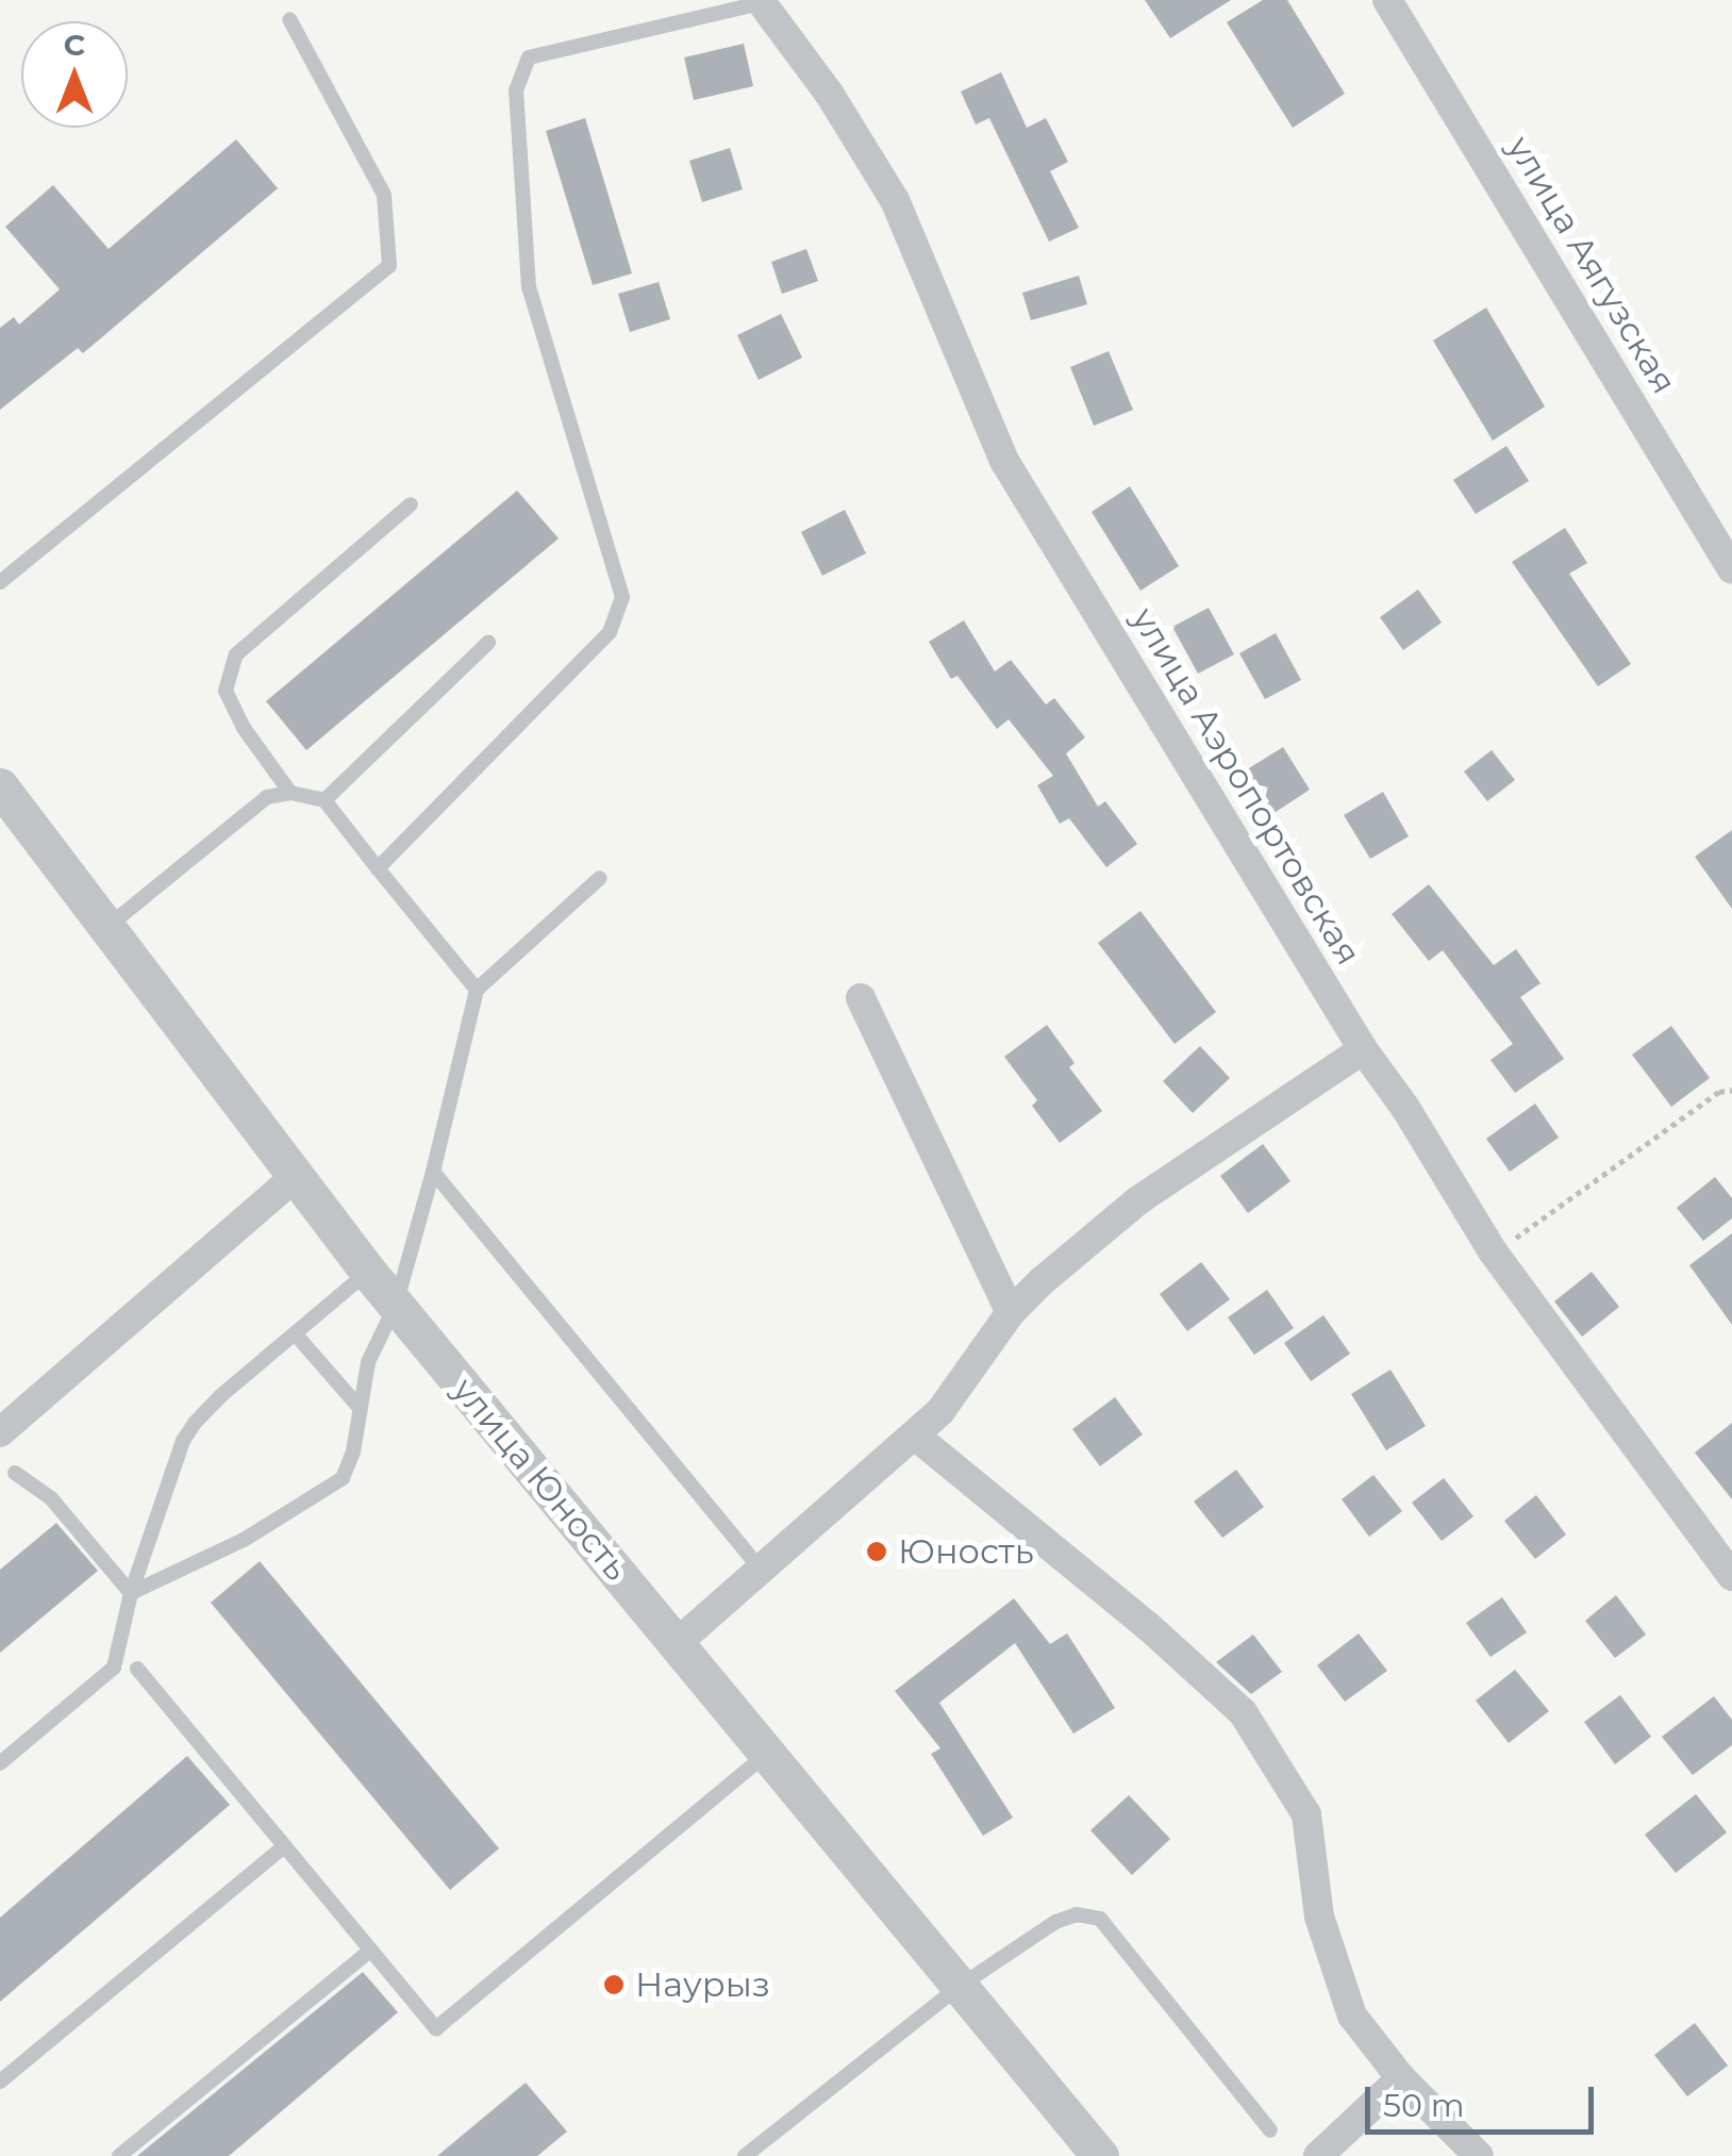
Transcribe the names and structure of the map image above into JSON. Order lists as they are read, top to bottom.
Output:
{
  "streets": {
    "street": ["улица Аягузская", "улица Аэропортовская", "улица Юность"]
  },
  "places": ["Юность", "Наурыз"],
  "scale_bar": "50 m",
  "north": "top"
}
